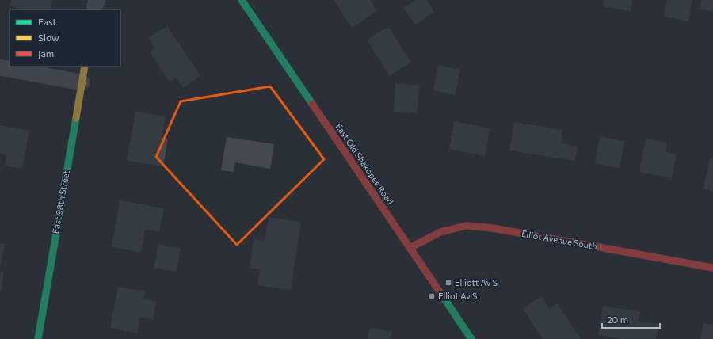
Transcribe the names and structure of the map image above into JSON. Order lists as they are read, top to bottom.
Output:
{
  "streets": {
    "street": ["East Old Shakopee Road", "East 98th Street", "Elliot Avenue South"]
  },
  "crossings": [
    ["East Old Shakopee Road", "Elliot Avenue South"]
  ],
  "places": {
    "transit": ["Elliott Av S", "Elliot Av S"]
  },
  "legend": ["Fast", "Slow", "Jam"],
  "scale_bar": "20 m"
}
